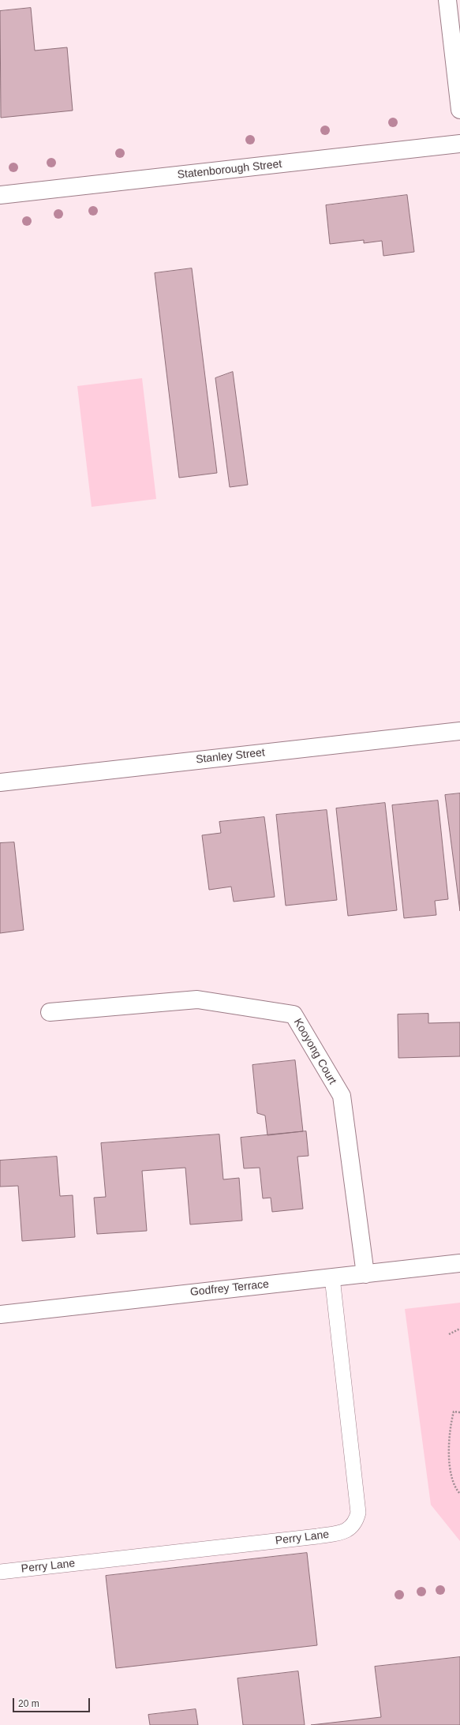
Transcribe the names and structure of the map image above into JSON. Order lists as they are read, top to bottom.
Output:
{
  "streets": {
    "street": [
      "Statenborough Street",
      "Stanley Street",
      "Kooyong Court",
      "Godfrey Terrace"
    ],
    "lane": ["Perry Lane"]
  },
  "crossings": [
    ["Kooyong Court", "Godfrey Terrace"],
    ["Godfrey Terrace", "Perry Lane"]
  ],
  "scale_bar": "20 m"
}
